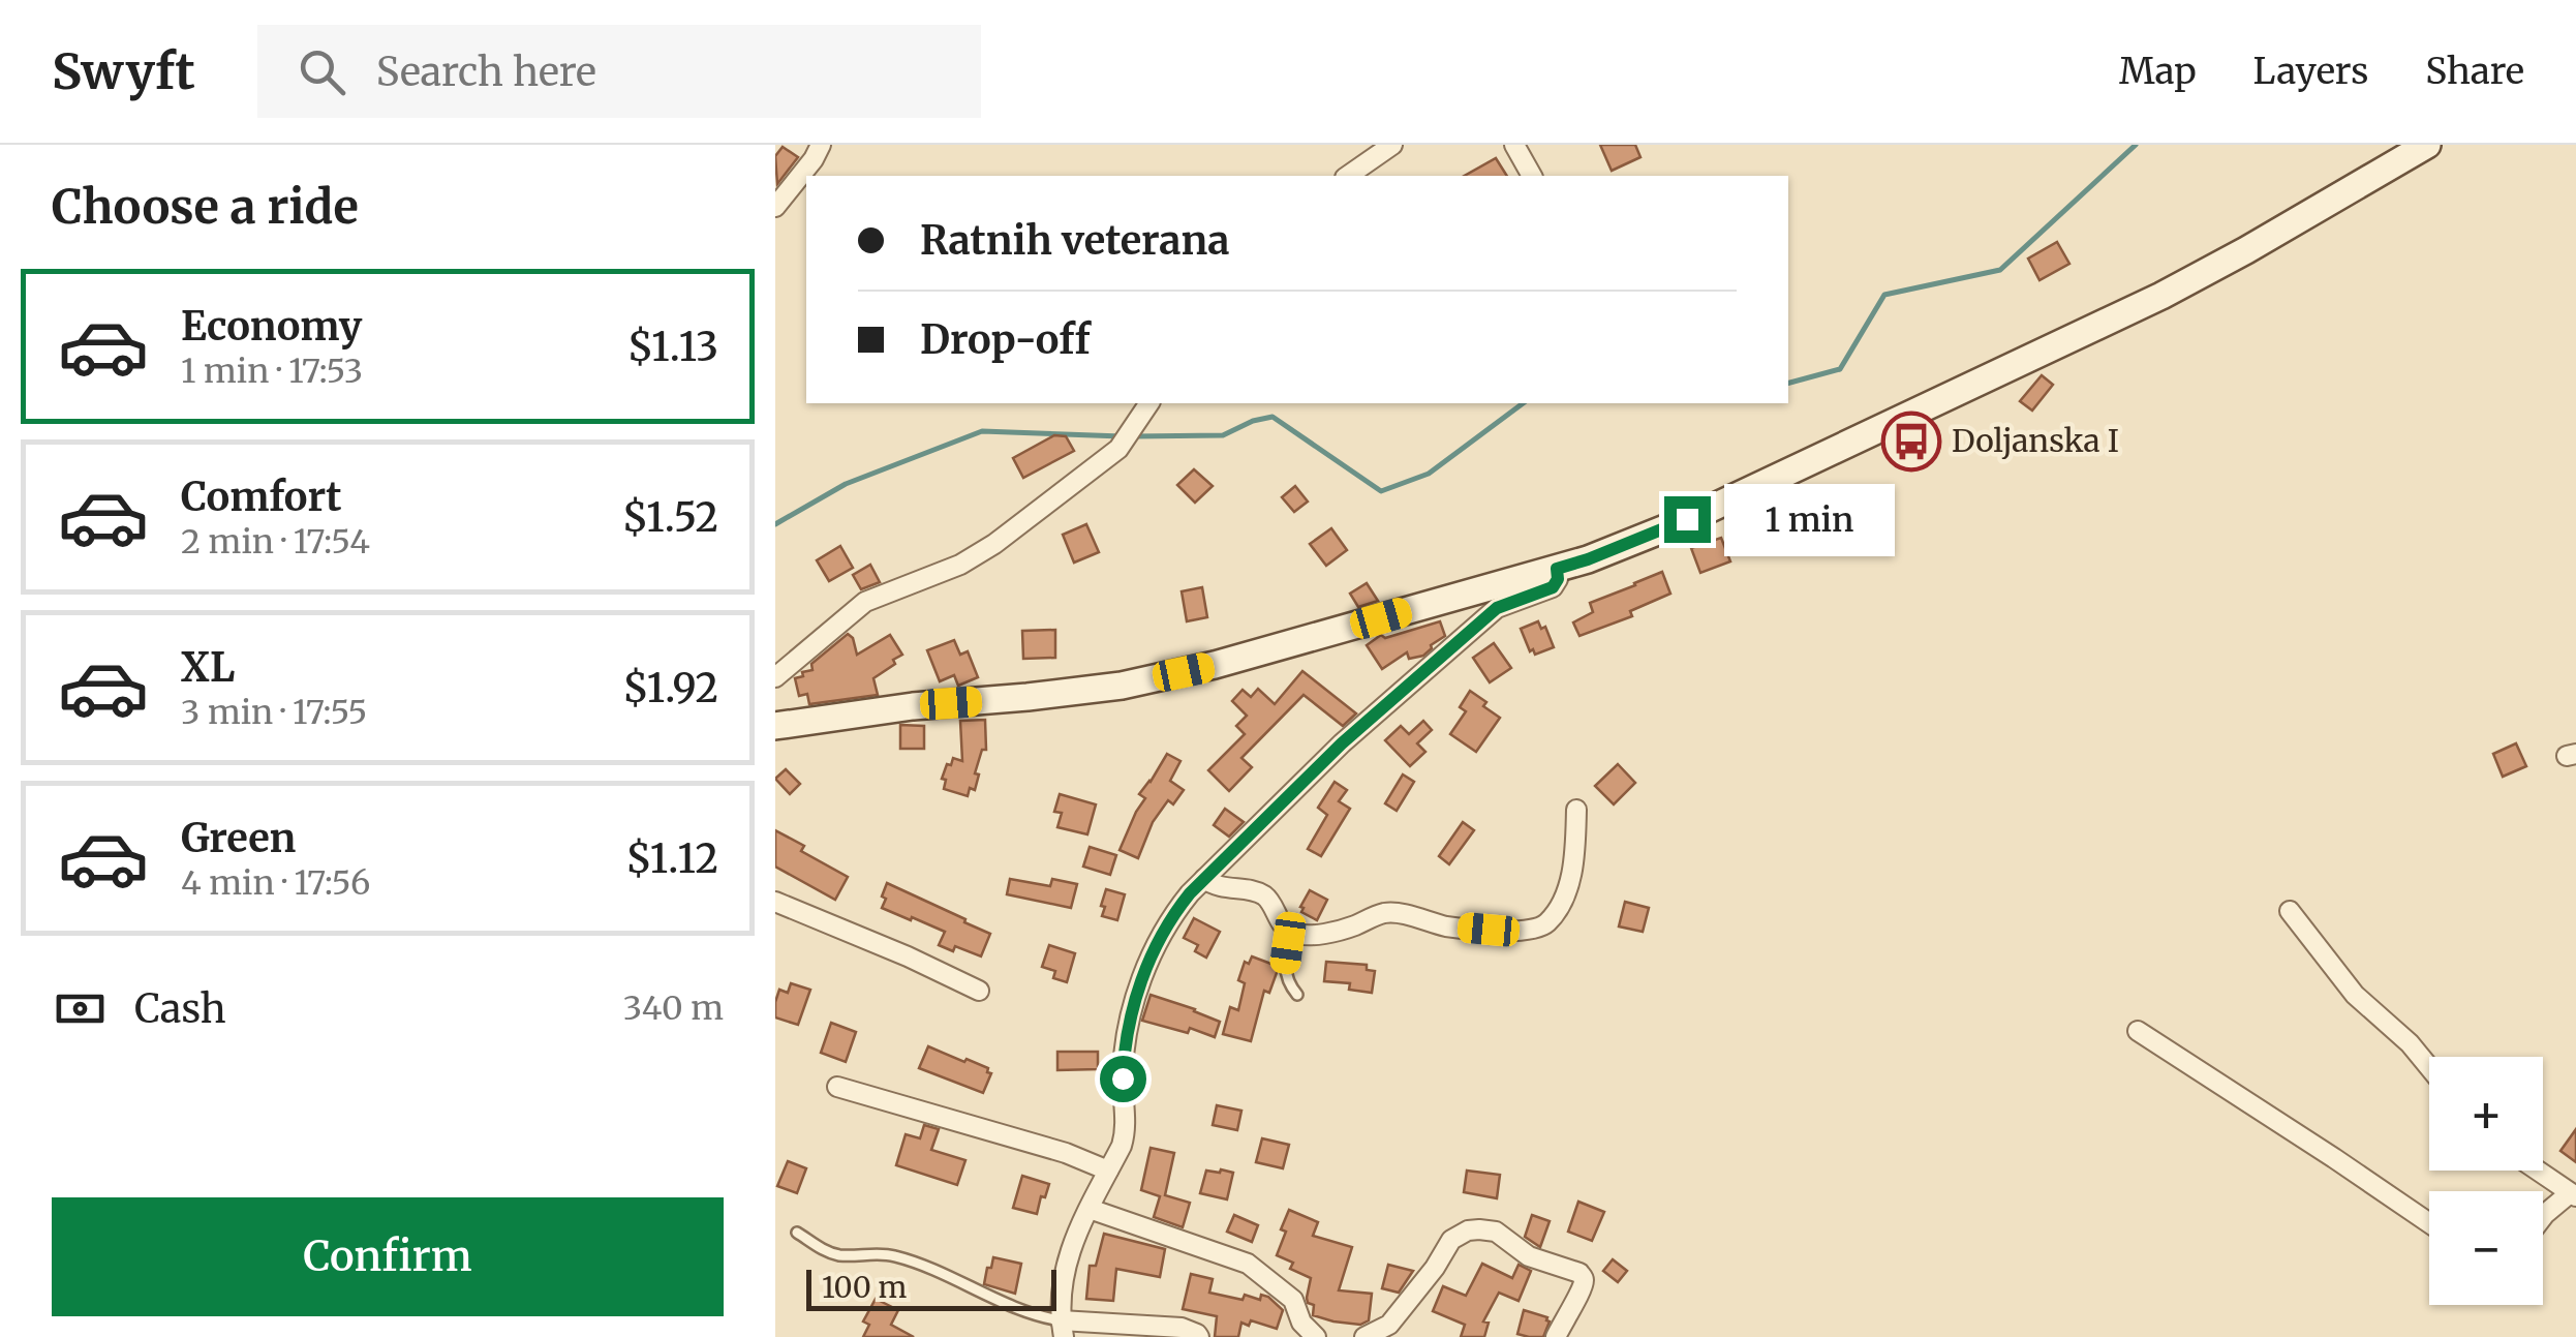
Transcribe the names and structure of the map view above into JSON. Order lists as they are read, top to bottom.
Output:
{
  "places": {
    "bus stop": ["Doljanska I"]
  },
  "scale_bar": "100 m",
  "page": {
    "header": "Swyft",
    "search": "Search here",
    "nav": ["Map", "Layers", "Share"],
    "heading": "Choose a ride",
    "banner": ["Ratnih veterana", "Drop-off"],
    "list": [
      {
        "name": "Economy",
        "note": "1 min · 17:53",
        "value": "$1.13"
      },
      {
        "name": "Comfort",
        "note": "2 min · 17:54",
        "value": "$1.52"
      },
      {
        "name": "XL",
        "note": "3 min · 17:55",
        "value": "$1.92"
      },
      {
        "name": "Green",
        "note": "4 min · 17:56",
        "value": "$1.12"
      }
    ],
    "bubble": "1 min",
    "pay": ["Cash", "340 m"],
    "map_buttons": ["+", "−"],
    "buttons": "Confirm",
    "scale": "100 m"
  }
}
